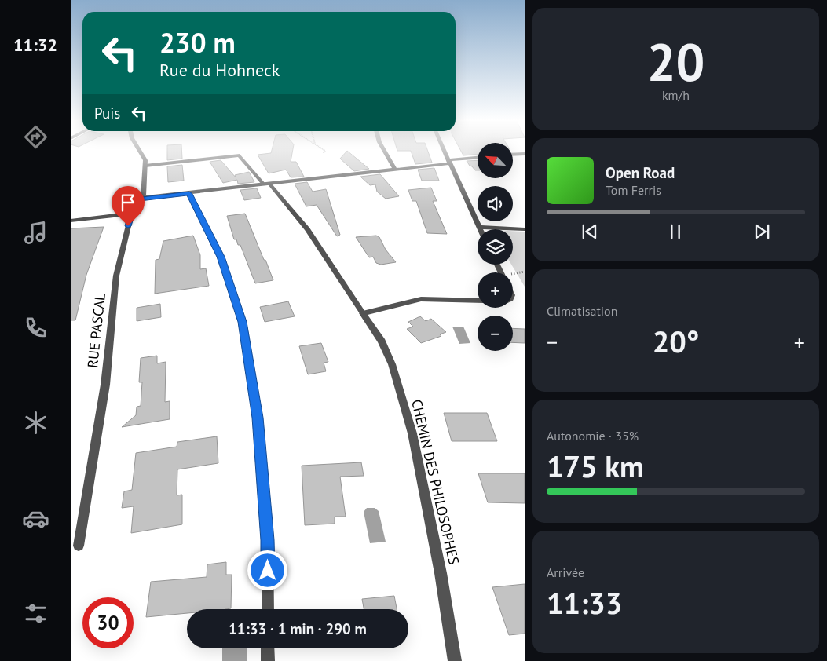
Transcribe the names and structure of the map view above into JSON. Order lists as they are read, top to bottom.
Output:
{
  "streets": {
    "street": ["RUE PASCAL", "CHEMIN DES PHILOSOPHES"]
  },
  "north": "top left",
  "page": {
    "tabs": "11:32",
    "tile": [
      ["20", "km/h"],
      "Climatisation",
      ["Autonomie · 35%", "175 km"],
      ["Arrivée", "11:33"]
    ],
    "turn": ["230 m", "Rue du Hohneck"],
    "then": "Puis",
    "map_buttons": ["+", "−"],
    "song": ["Open Road", "Tom Ferris"],
    "heat": ["−", "20°", "+"],
    "limit": "30",
    "trip": "11:33 · 1 min · 290 m"
  }
}
